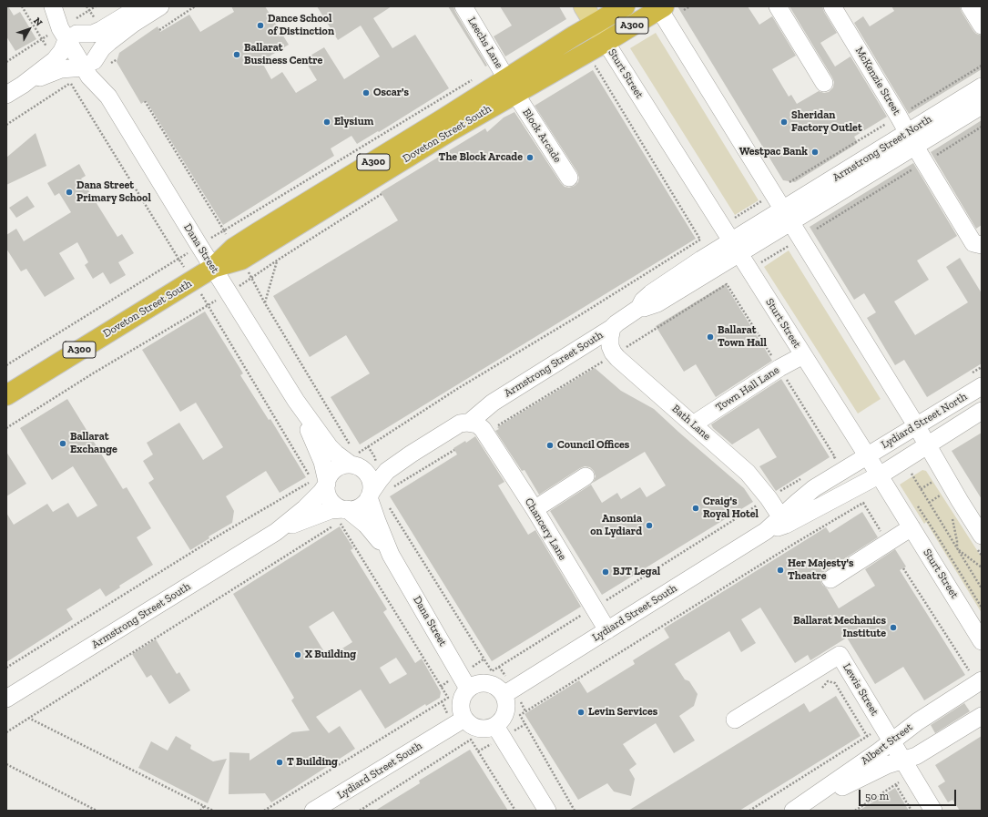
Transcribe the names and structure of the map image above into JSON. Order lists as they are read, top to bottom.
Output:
{
  "streets": {
    "highway": ["A300", "Doveton Street South"],
    "main road": ["Sturt Street"],
    "street": [
      "Leechs Lane",
      "McKenzie Street",
      "Block Arcade",
      "Armstrong Street North",
      "Dana Street",
      "Armstrong Street South",
      "Town Hall Lane",
      "Lydiard Street North",
      "Bath Lane",
      "Chancery Lane",
      "Lydiard Street South",
      "Lewis Street",
      "Albert Street"
    ]
  },
  "crossings": [
    ["A300", "Sturt Street"],
    ["A300", "Doveton Street South"],
    ["Leechs Lane", "Doveton Street South"],
    ["Leechs Lane", "Block Arcade"],
    ["Sturt Street", "Doveton Street South"],
    ["Sturt Street", "Armstrong Street South"],
    ["Sturt Street", "Town Hall Lane"],
    ["Sturt Street", "Lydiard Street North"],
    ["Sturt Street", "Lydiard Street South"],
    ["McKenzie Street", "Armstrong Street North"],
    ["Doveton Street South", "Block Arcade"],
    ["Doveton Street South", "Dana Street"],
    ["Armstrong Street North", "Armstrong Street South"],
    ["Dana Street", "Armstrong Street South"],
    ["Dana Street", "Lydiard Street South"],
    ["Armstrong Street South", "Bath Lane"],
    ["Armstrong Street South", "Chancery Lane"],
    ["Town Hall Lane", "Bath Lane"],
    ["Lydiard Street North", "Lydiard Street South"],
    ["Bath Lane", "Lydiard Street South"],
    ["Chancery Lane", "Lydiard Street South"],
    ["Lewis Street", "Albert Street"]
  ],
  "places": [
    "Dance School of Distinction",
    "Ballarat Business Centre",
    "Oscar's",
    "Elysium",
    "Sheridan Factory Outlet",
    "Westpac Bank",
    "The Block Arcade",
    "Dana Street Primary School",
    "Ballarat Town Hall",
    "Ballarat Exchange",
    "Council Offices",
    "Craig's Royal Hotel",
    "Ansonia on Lydiard",
    "Her Majesty's Theatre",
    "BJT Legal",
    "Ballarat Mechanics Institute",
    "X Building",
    "Levin Services",
    "T Building"
  ],
  "scale_bar": "50 m",
  "north": "top right"
}
